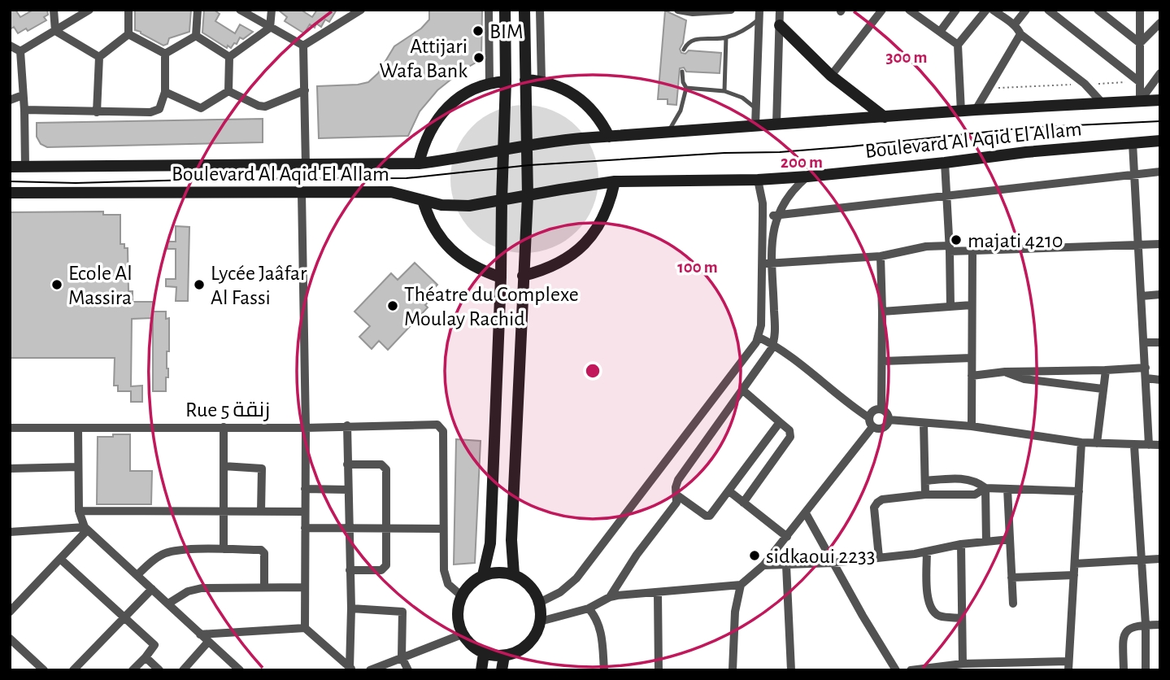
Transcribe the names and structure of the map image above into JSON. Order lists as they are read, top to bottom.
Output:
{
  "streets": {
    "main road": ["Boulevard Al Aqid El Allam"],
    "street": ["Rue 5 زنقة"]
  },
  "places": [
    "BIM",
    "Attijari Wafa Bank",
    "majati 4210",
    "Ecole Al Massira",
    "Lycée Jaâfar Al Fassi",
    "Théatre du Complexe Moulay Rachid",
    "sidkaoui 2233"
  ],
  "rings": ["300 m", "200 m", "100 m"]
}
